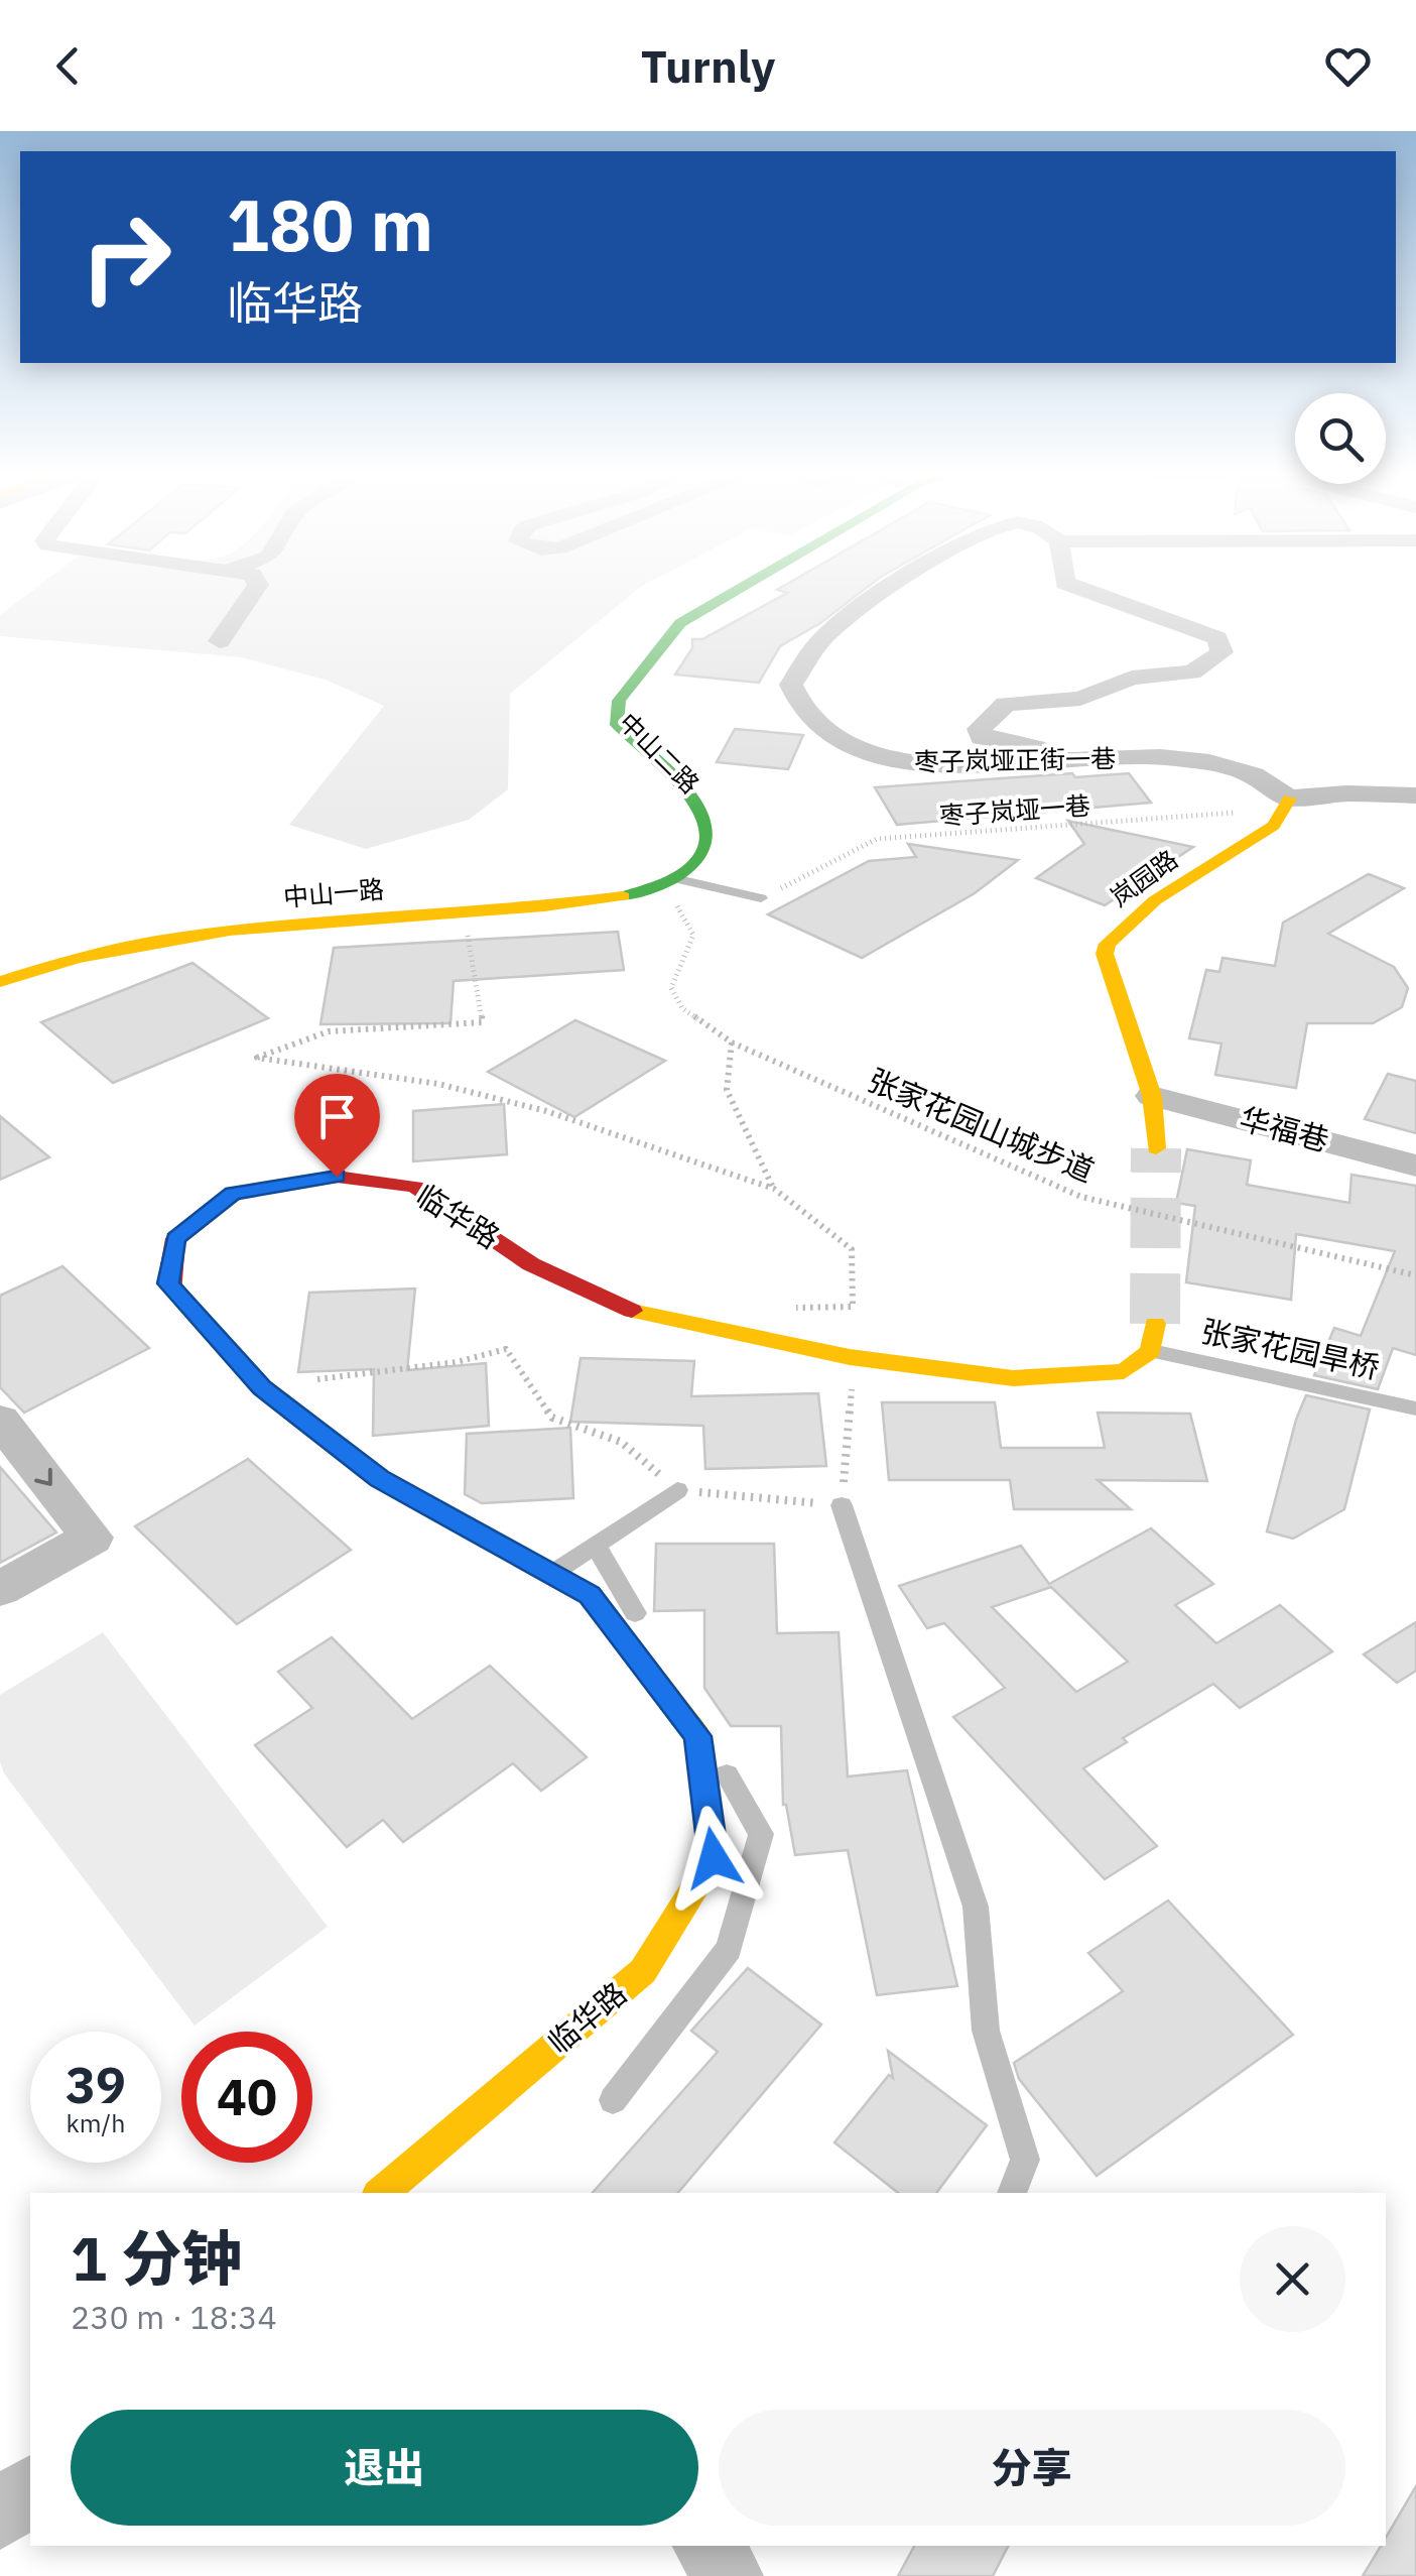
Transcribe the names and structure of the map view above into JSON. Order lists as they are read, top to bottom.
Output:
{
  "streets": {
    "main road": [
      "中山二路",
      "岚园路",
      "中山一路",
      "临华路"
    ],
    "street": ["枣子岚垭正街一巷", "华福巷"],
    "lane": ["张家花园旱桥"],
    "path": ["枣子岚垭一巷", "张家花园山城步道"]
  },
  "crossings": [
    ["中山二路", "中山一路"],
    ["枣子岚垭正街一巷", "枣子岚垭一巷"],
    ["枣子岚垭正街一巷", "岚园路"],
    ["枣子岚垭一巷", "岚园路"],
    ["岚园路", "华福巷"],
    ["临华路", "张家花园旱桥"]
  ],
  "page": {
    "header": "Turnly",
    "turn": ["180 m", "临华路"],
    "speed": "39 km/h",
    "limit": "40",
    "heading": ["1 分钟", "230 m · 18:34"],
    "buttons": ["退出", "分享"]
  }
}
